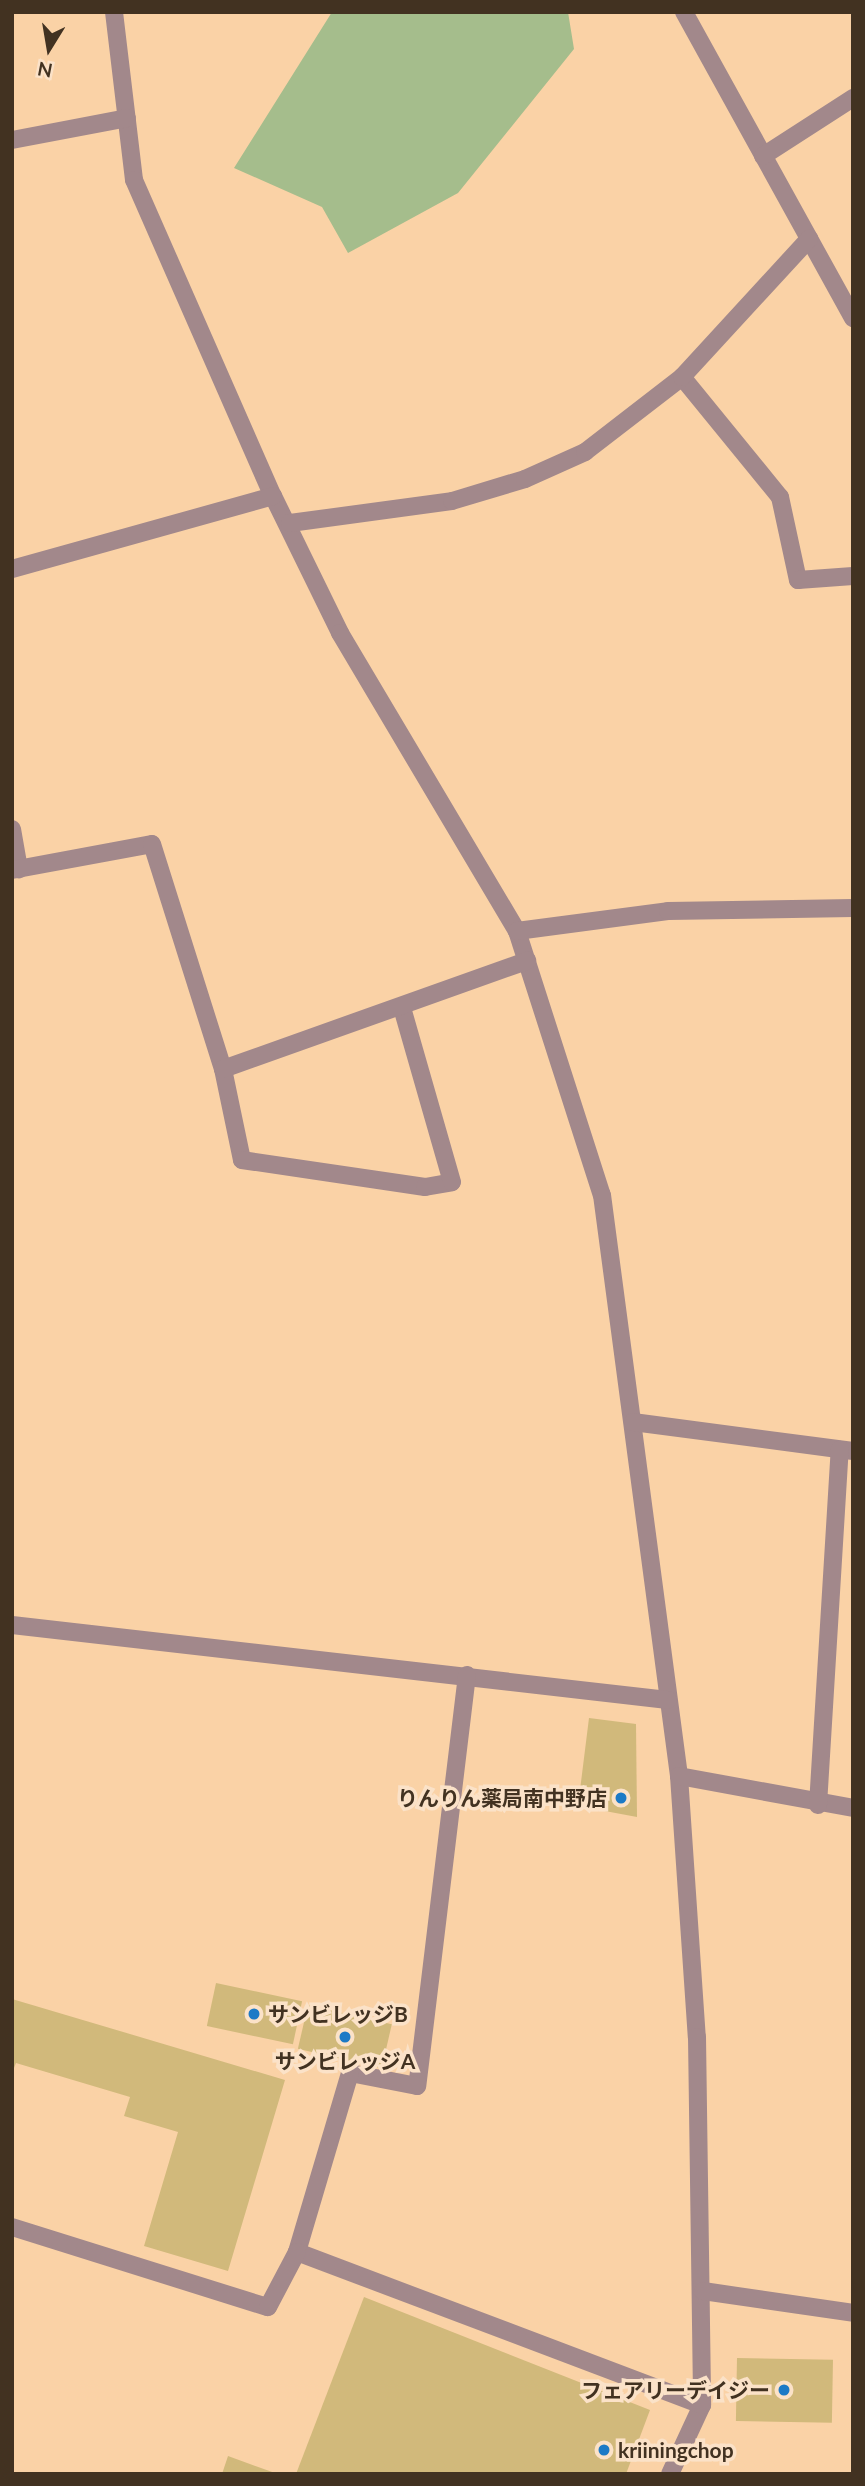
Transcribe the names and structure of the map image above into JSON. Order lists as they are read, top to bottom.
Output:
{
  "places": [
    "りんりん薬局南中野店",
    "サンビレッジB",
    "サンビレッジA",
    "フェアリーデイジー",
    "kriiningchop"
  ],
  "north": "bottom"
}
